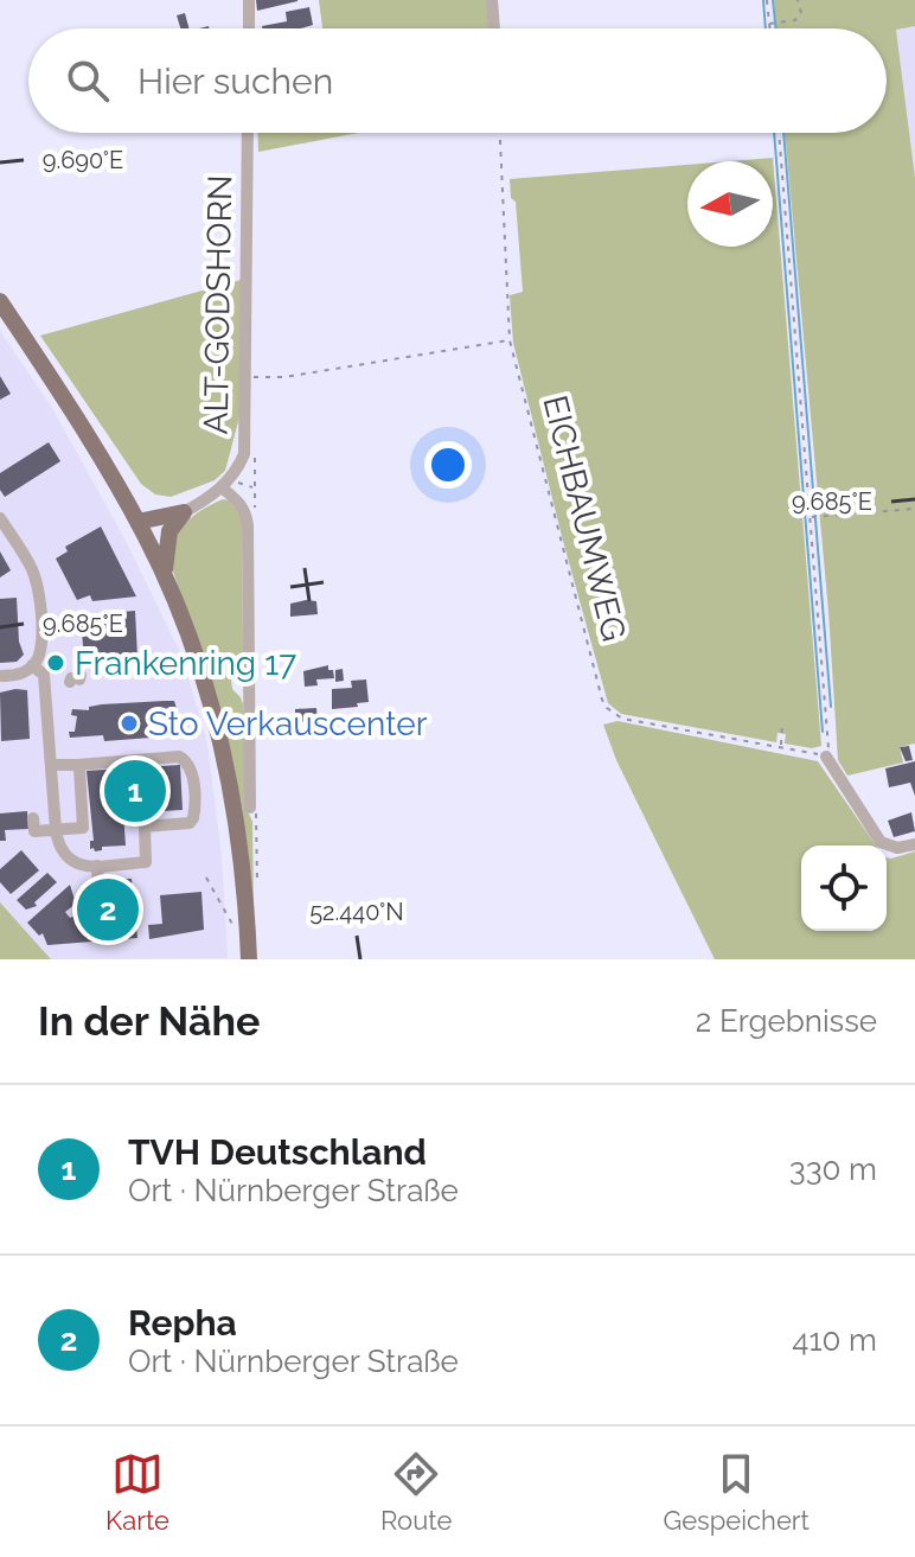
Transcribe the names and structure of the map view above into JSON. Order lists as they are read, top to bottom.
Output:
{
  "streets": {
    "street": ["ALT-GODSHORN"],
    "path": ["EICHBAUMWEG"]
  },
  "places": ["Frankenring 17", "Sto Verkauscenter"],
  "north": "left",
  "page": {
    "search": "Hier suchen",
    "pins": ["1", "2"],
    "heading": ["In der Nähe", "2 Ergebnisse"],
    "list": [
      {
        "mark": "1",
        "name": "TVH Deutschland",
        "note": "Ort · Nürnberger Straße",
        "value": "330 m"
      },
      {
        "mark": "2",
        "name": "Repha",
        "note": "Ort · Nürnberger Straße",
        "value": "410 m"
      }
    ],
    "nav": ["Karte", "Route", "Gespeichert"]
  },
  "coordinates": ["9.690°E", "9.685°E", "52.440°N"]
}
